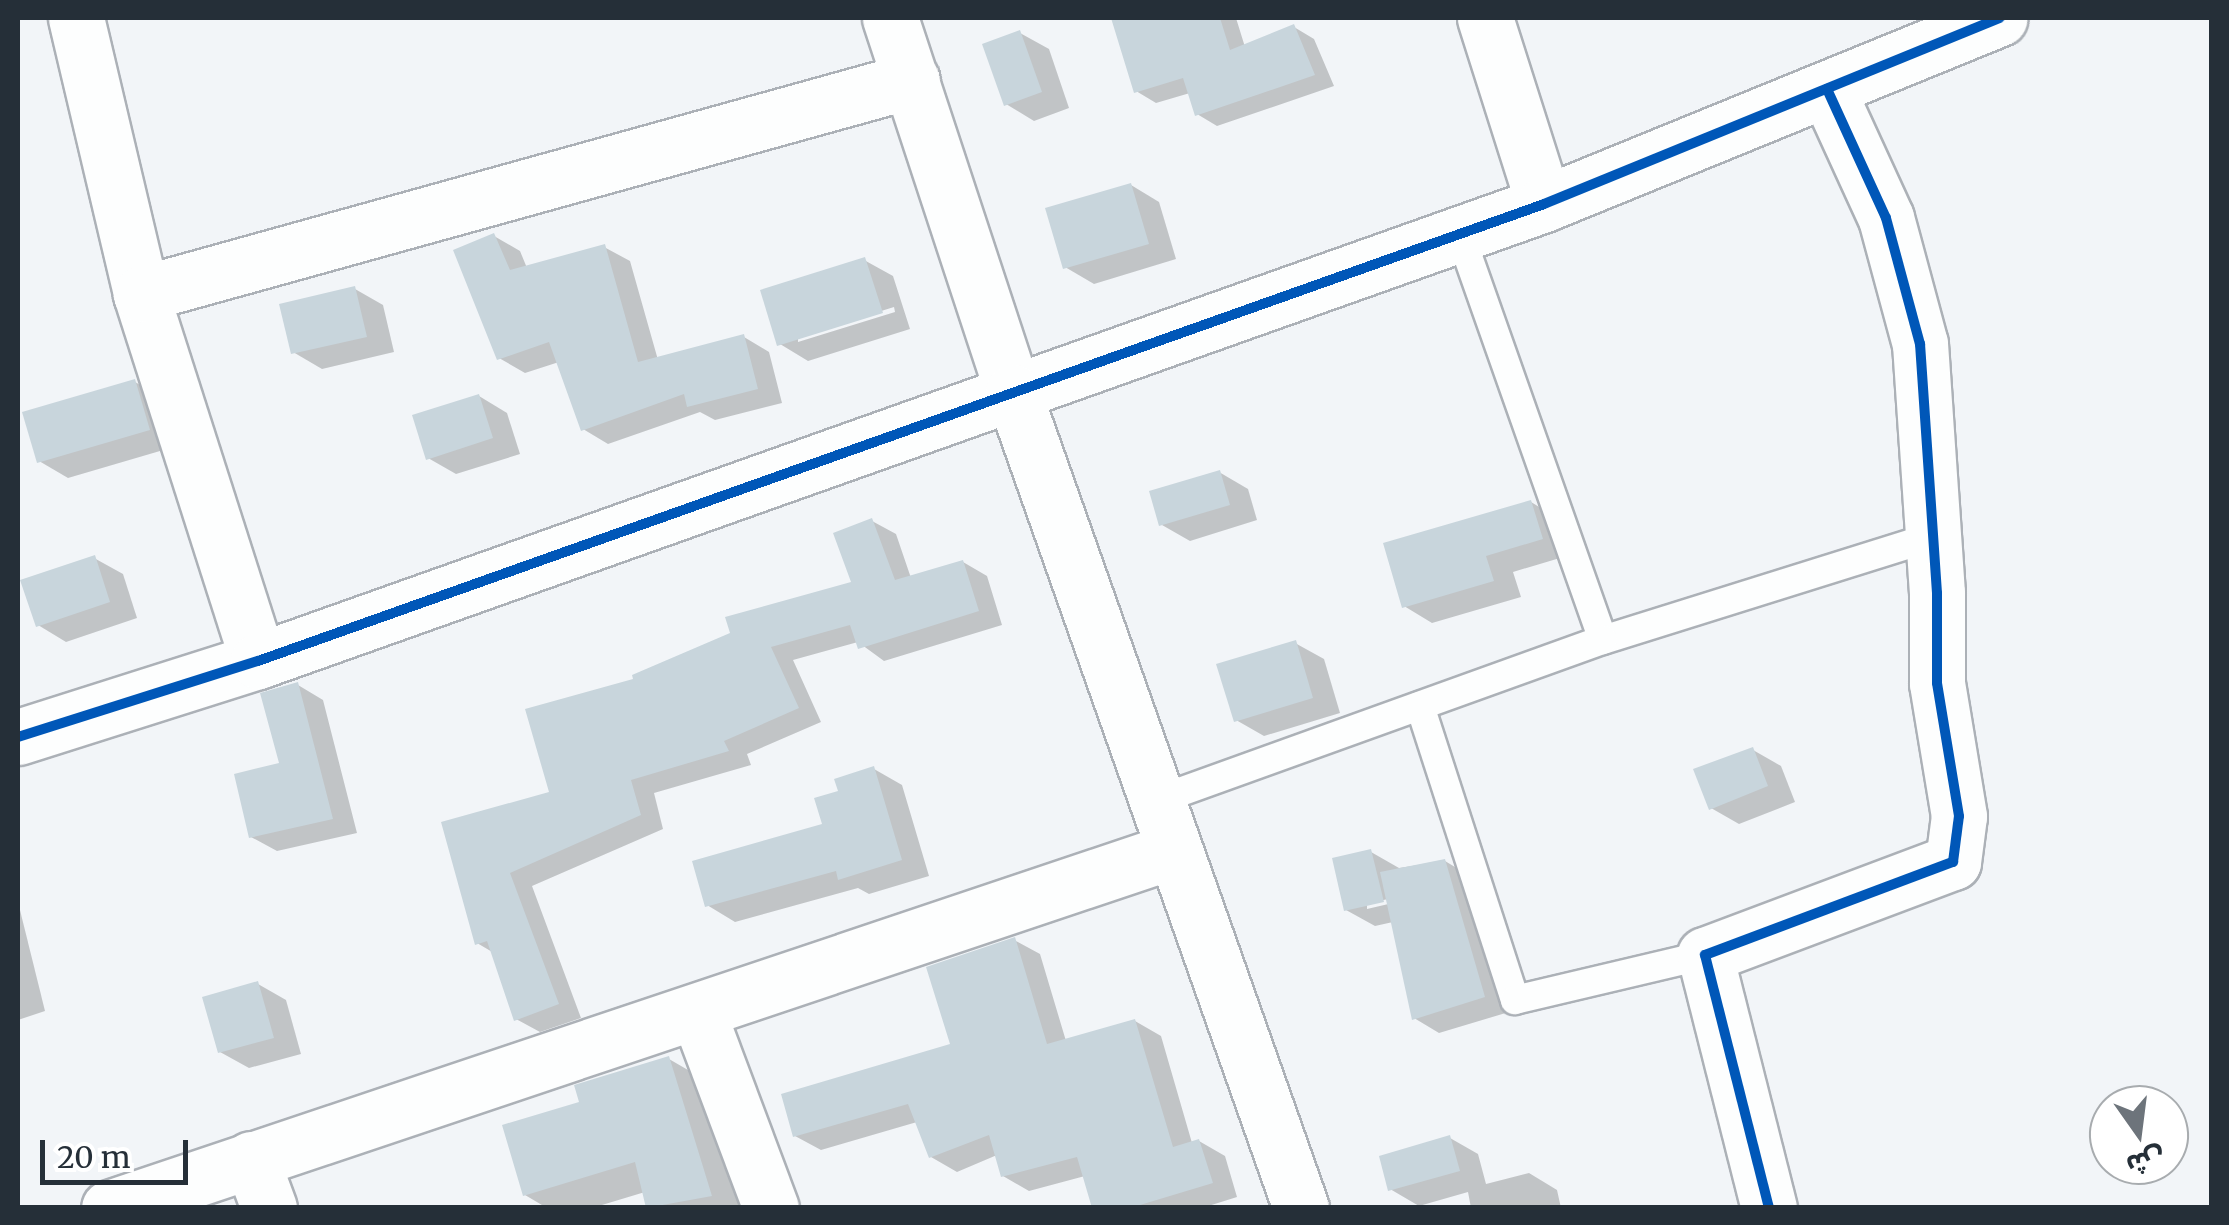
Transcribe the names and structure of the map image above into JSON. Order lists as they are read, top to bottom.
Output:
{
  "scale_bar": "20 m",
  "north": "bottom"
}
